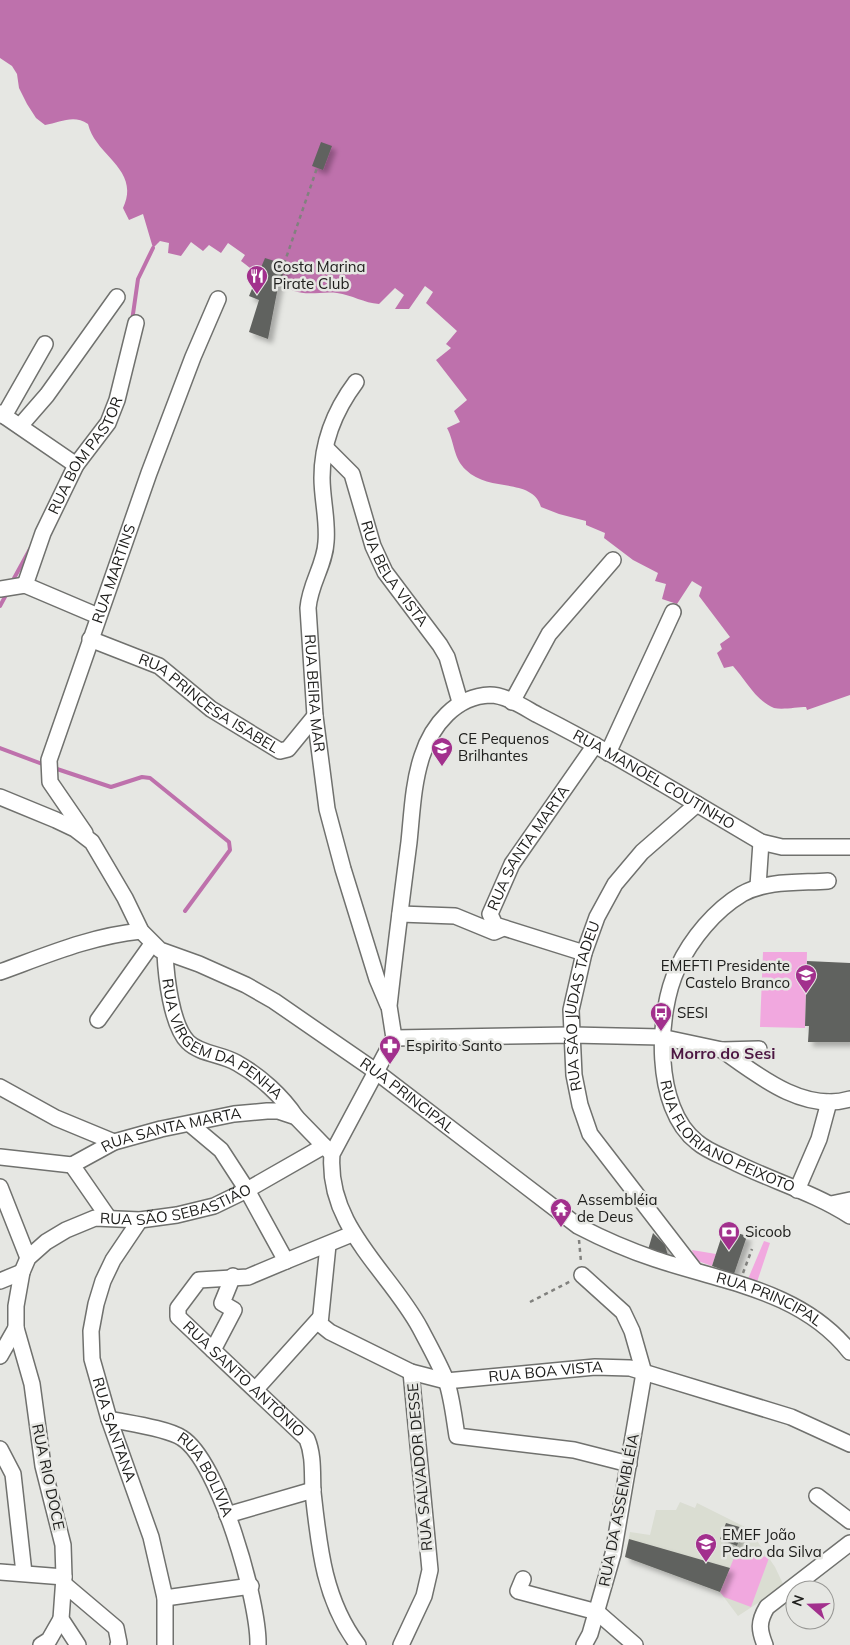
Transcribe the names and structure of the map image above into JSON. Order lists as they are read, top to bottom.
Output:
{
  "streets": {
    "street": [
      "RUA BOM PASTOR",
      "RUA BELA VISTA",
      "RUA MARTINS",
      "RUA BEIRA MAR",
      "RUA PRINCESA ISABEL",
      "RUA MANOEL COUTINHO",
      "RUA SANTA MARTA",
      "RUA SÃO JUDAS TADEU",
      "RUA VIRGEM DA PENHA",
      "RUA PRINCIPAL",
      "RUA FLORIANO PEIXOTO",
      "RUA SÃO SEBASTIÃO",
      "RUA BOA VISTA",
      "RUA SANTO ANTÔNIO",
      "RUA SANTANA",
      "RUA SALVADOR DESSE",
      "RUA RIO DOCE",
      "RUA BOLÍVIA",
      "RUA DA ASSEMBLÉIA"
    ]
  },
  "crossings": [
    ["RUA BELA VISTA", "RUA BEIRA MAR"],
    ["RUA BELA VISTA", "RUA MANOEL COUTINHO"],
    ["RUA MARTINS", "RUA PRINCESA ISABEL"],
    ["RUA BEIRA MAR", "RUA PRINCESA ISABEL"],
    ["RUA BEIRA MAR", "RUA MANOEL COUTINHO"],
    ["RUA MANOEL COUTINHO", "RUA SANTA MARTA"],
    ["RUA MANOEL COUTINHO", "RUA SÃO JUDAS TADEU"],
    ["RUA SANTA MARTA", "RUA SÃO JUDAS TADEU"],
    ["RUA SANTA MARTA", "RUA VIRGEM DA PENHA"],
    ["RUA SÃO JUDAS TADEU", "RUA PRINCIPAL"],
    ["RUA VIRGEM DA PENHA", "RUA PRINCIPAL"],
    ["RUA SÃO SEBASTIÃO", "RUA SANTANA"],
    ["RUA SÃO SEBASTIÃO", "RUA RIO DOCE"],
    ["RUA BOA VISTA", "RUA SALVADOR DESSE"],
    ["RUA BOA VISTA", "RUA DA ASSEMBLÉIA"],
    ["RUA SANTANA", "RUA BOLÍVIA"]
  ],
  "districts": ["Morro do Sesi"],
  "places": {
    "restaurant": ["Costa Marina Pirate Club"],
    "school or university": ["CE Pequenos Brilhantes", "EMEFTI Presidente Castelo Branco", "EMEF João Pedro da Silva"],
    "bus stop": ["SESI"],
    "pharmacy": ["Espirito Santo"],
    "temple": ["Assembléia de Deus"],
    "bank": ["Sicoob"]
  },
  "north": "left"
}
